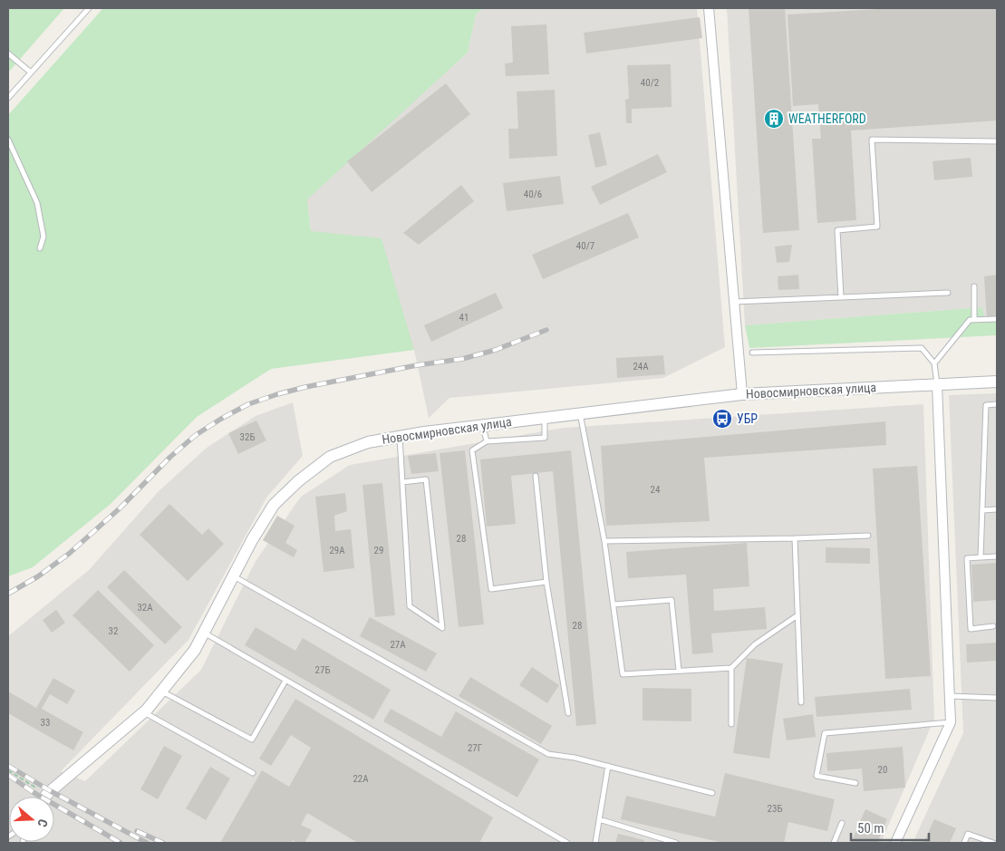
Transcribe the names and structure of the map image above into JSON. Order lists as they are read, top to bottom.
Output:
{
  "streets": {
    "street": ["Новосмирновская улица"]
  },
  "places": {
    "building": ["WEATHERFORD"],
    "bus stop": ["УБР"]
  },
  "house_numbers": [
    "40/2",
    "40/6",
    "40/7",
    "41",
    "24А",
    "32Б",
    "24",
    "28",
    "29А",
    "29",
    "32А",
    "28",
    "32",
    "27А",
    "27Б",
    "33",
    "27Г",
    "20",
    "22А",
    "23Б"
  ],
  "scale_bar": "50 m",
  "north": "right"
}
